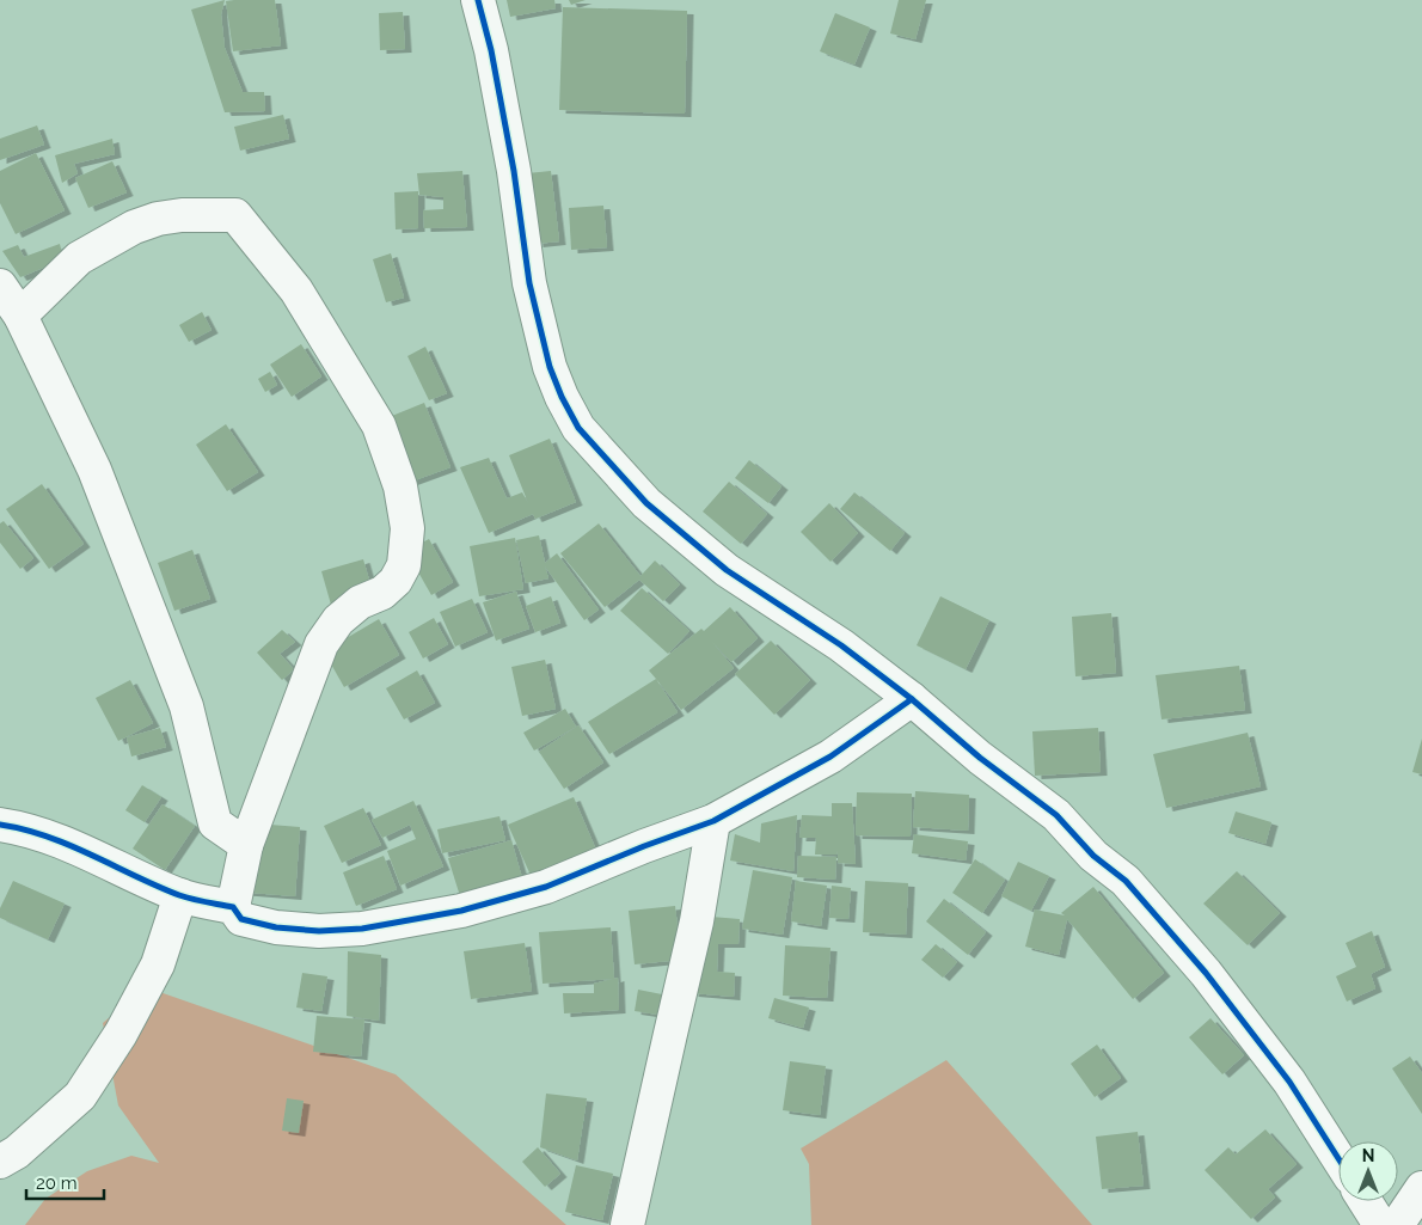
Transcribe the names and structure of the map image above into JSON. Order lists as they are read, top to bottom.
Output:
{
  "scale_bar": "20 m",
  "north": "top"
}
